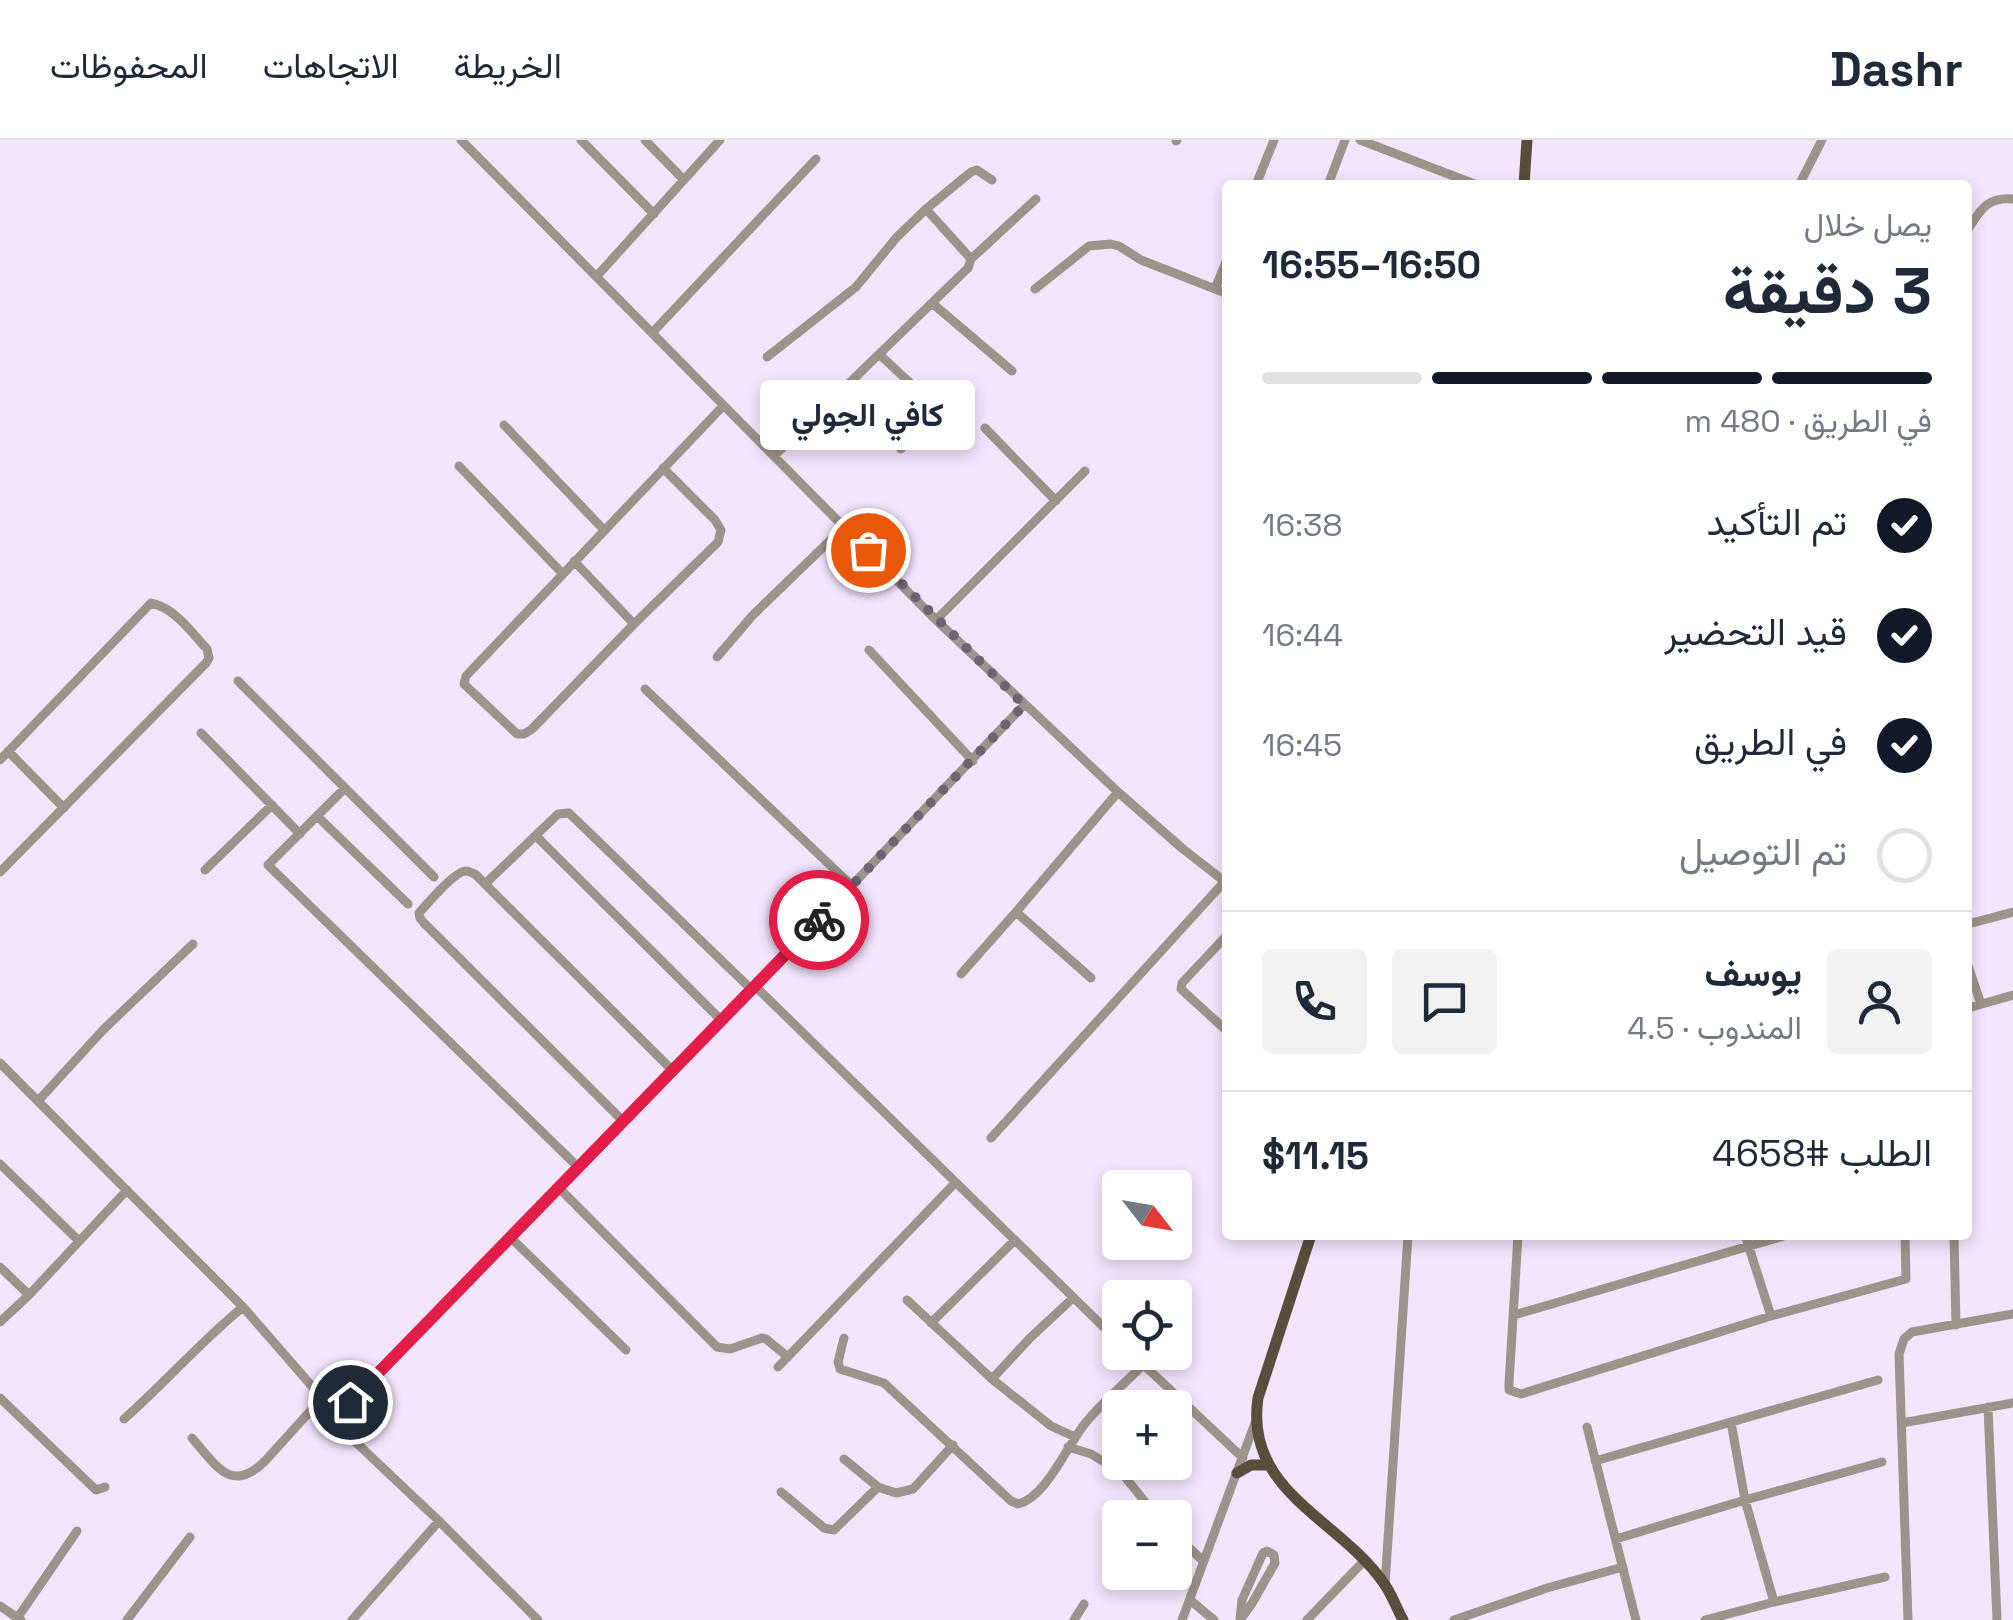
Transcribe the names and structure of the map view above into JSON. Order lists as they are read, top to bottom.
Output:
{
  "places": ["كافي الجولي"],
  "north": "bottom right",
  "page": {
    "header": "Dashr",
    "nav": ["الخريطة", "الاتجاهات", "المحفوظات"],
    "heading": ["3 دقيقة", "يصل خلال", "16:50–16:55"],
    "panel": [
      "يوسف",
      "المندوب · 4.5",
      "الطلب #4658",
      "$11.15"
    ],
    "bar": "في الطريق · 480 m",
    "bubble": "كافي الجولي",
    "list": [
      ["تم التأكيد", "16:38"],
      ["قيد التحضير", "16:44"],
      ["في الطريق", "16:45"],
      "تم التوصيل"
    ],
    "map_buttons": ["+", "−"]
  }
}
